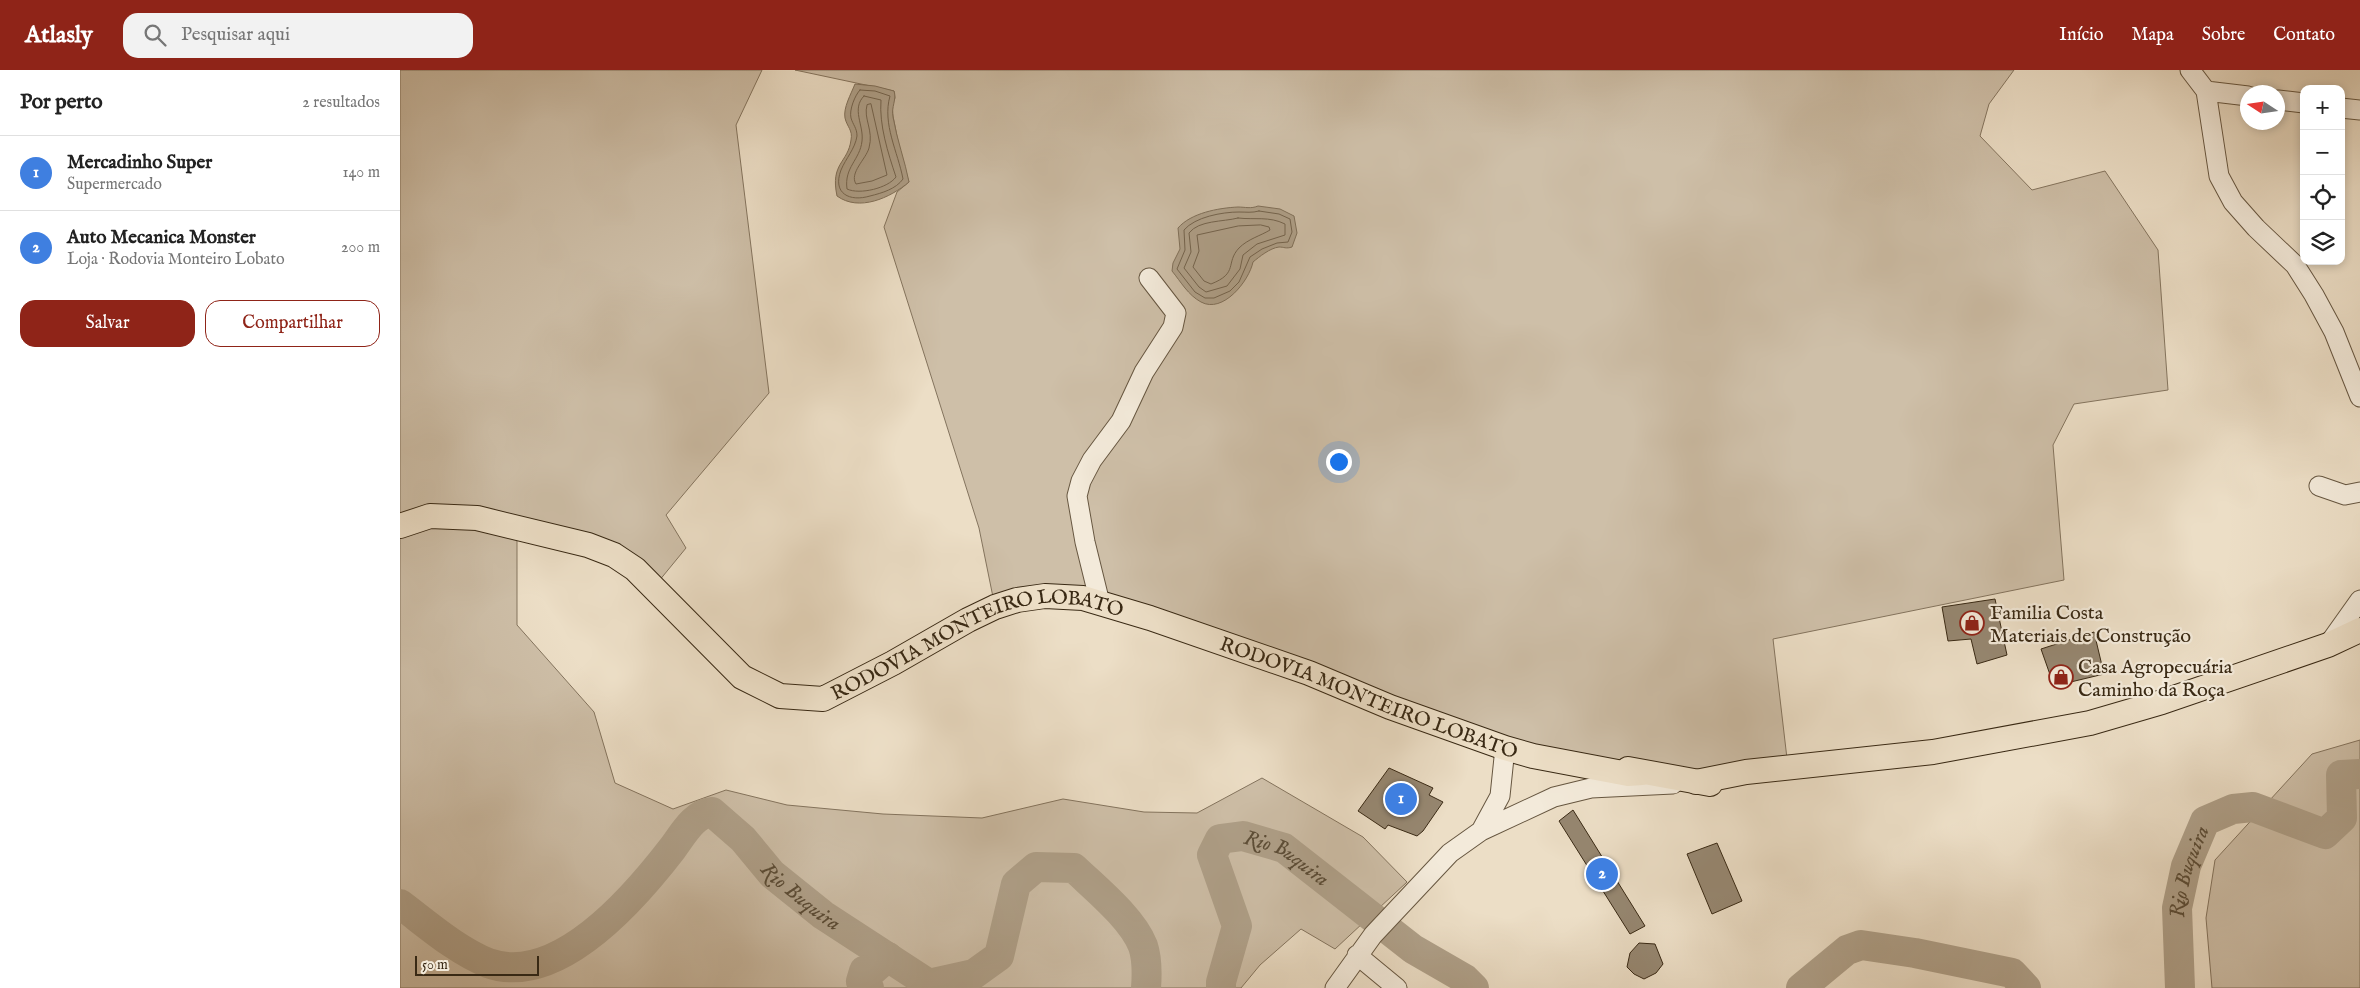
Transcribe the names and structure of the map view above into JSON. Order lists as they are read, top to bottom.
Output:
{
  "streets": {
    "main road": ["RODOVIA MONTEIRO LOBATO"]
  },
  "water": ["Rio Buquira"],
  "places": {
    "shop": ["Familia Costa Materiais de Construção", "Casa Agropecuária Caminho da Roça"]
  },
  "scale_bar": "50 m",
  "north": "left",
  "page": {
    "header": "Atlasly",
    "search": "Pesquisar aqui",
    "nav": [
      "Início",
      "Mapa",
      "Sobre",
      "Contato"
    ],
    "heading": ["Por perto", "2 resultados"],
    "map_buttons": ["+", "−"],
    "list": [
      {
        "mark": "1",
        "name": "Mercadinho Super",
        "note": "Supermercado",
        "value": "140 m"
      },
      {
        "mark": "2",
        "name": "Auto Mecanica Monster",
        "note": "Loja · Rodovia Monteiro Lobato",
        "value": "200 m"
      }
    ],
    "buttons": ["Salvar", "Compartilhar"],
    "pins": ["1", "2"],
    "scale": "50 m"
  }
}
